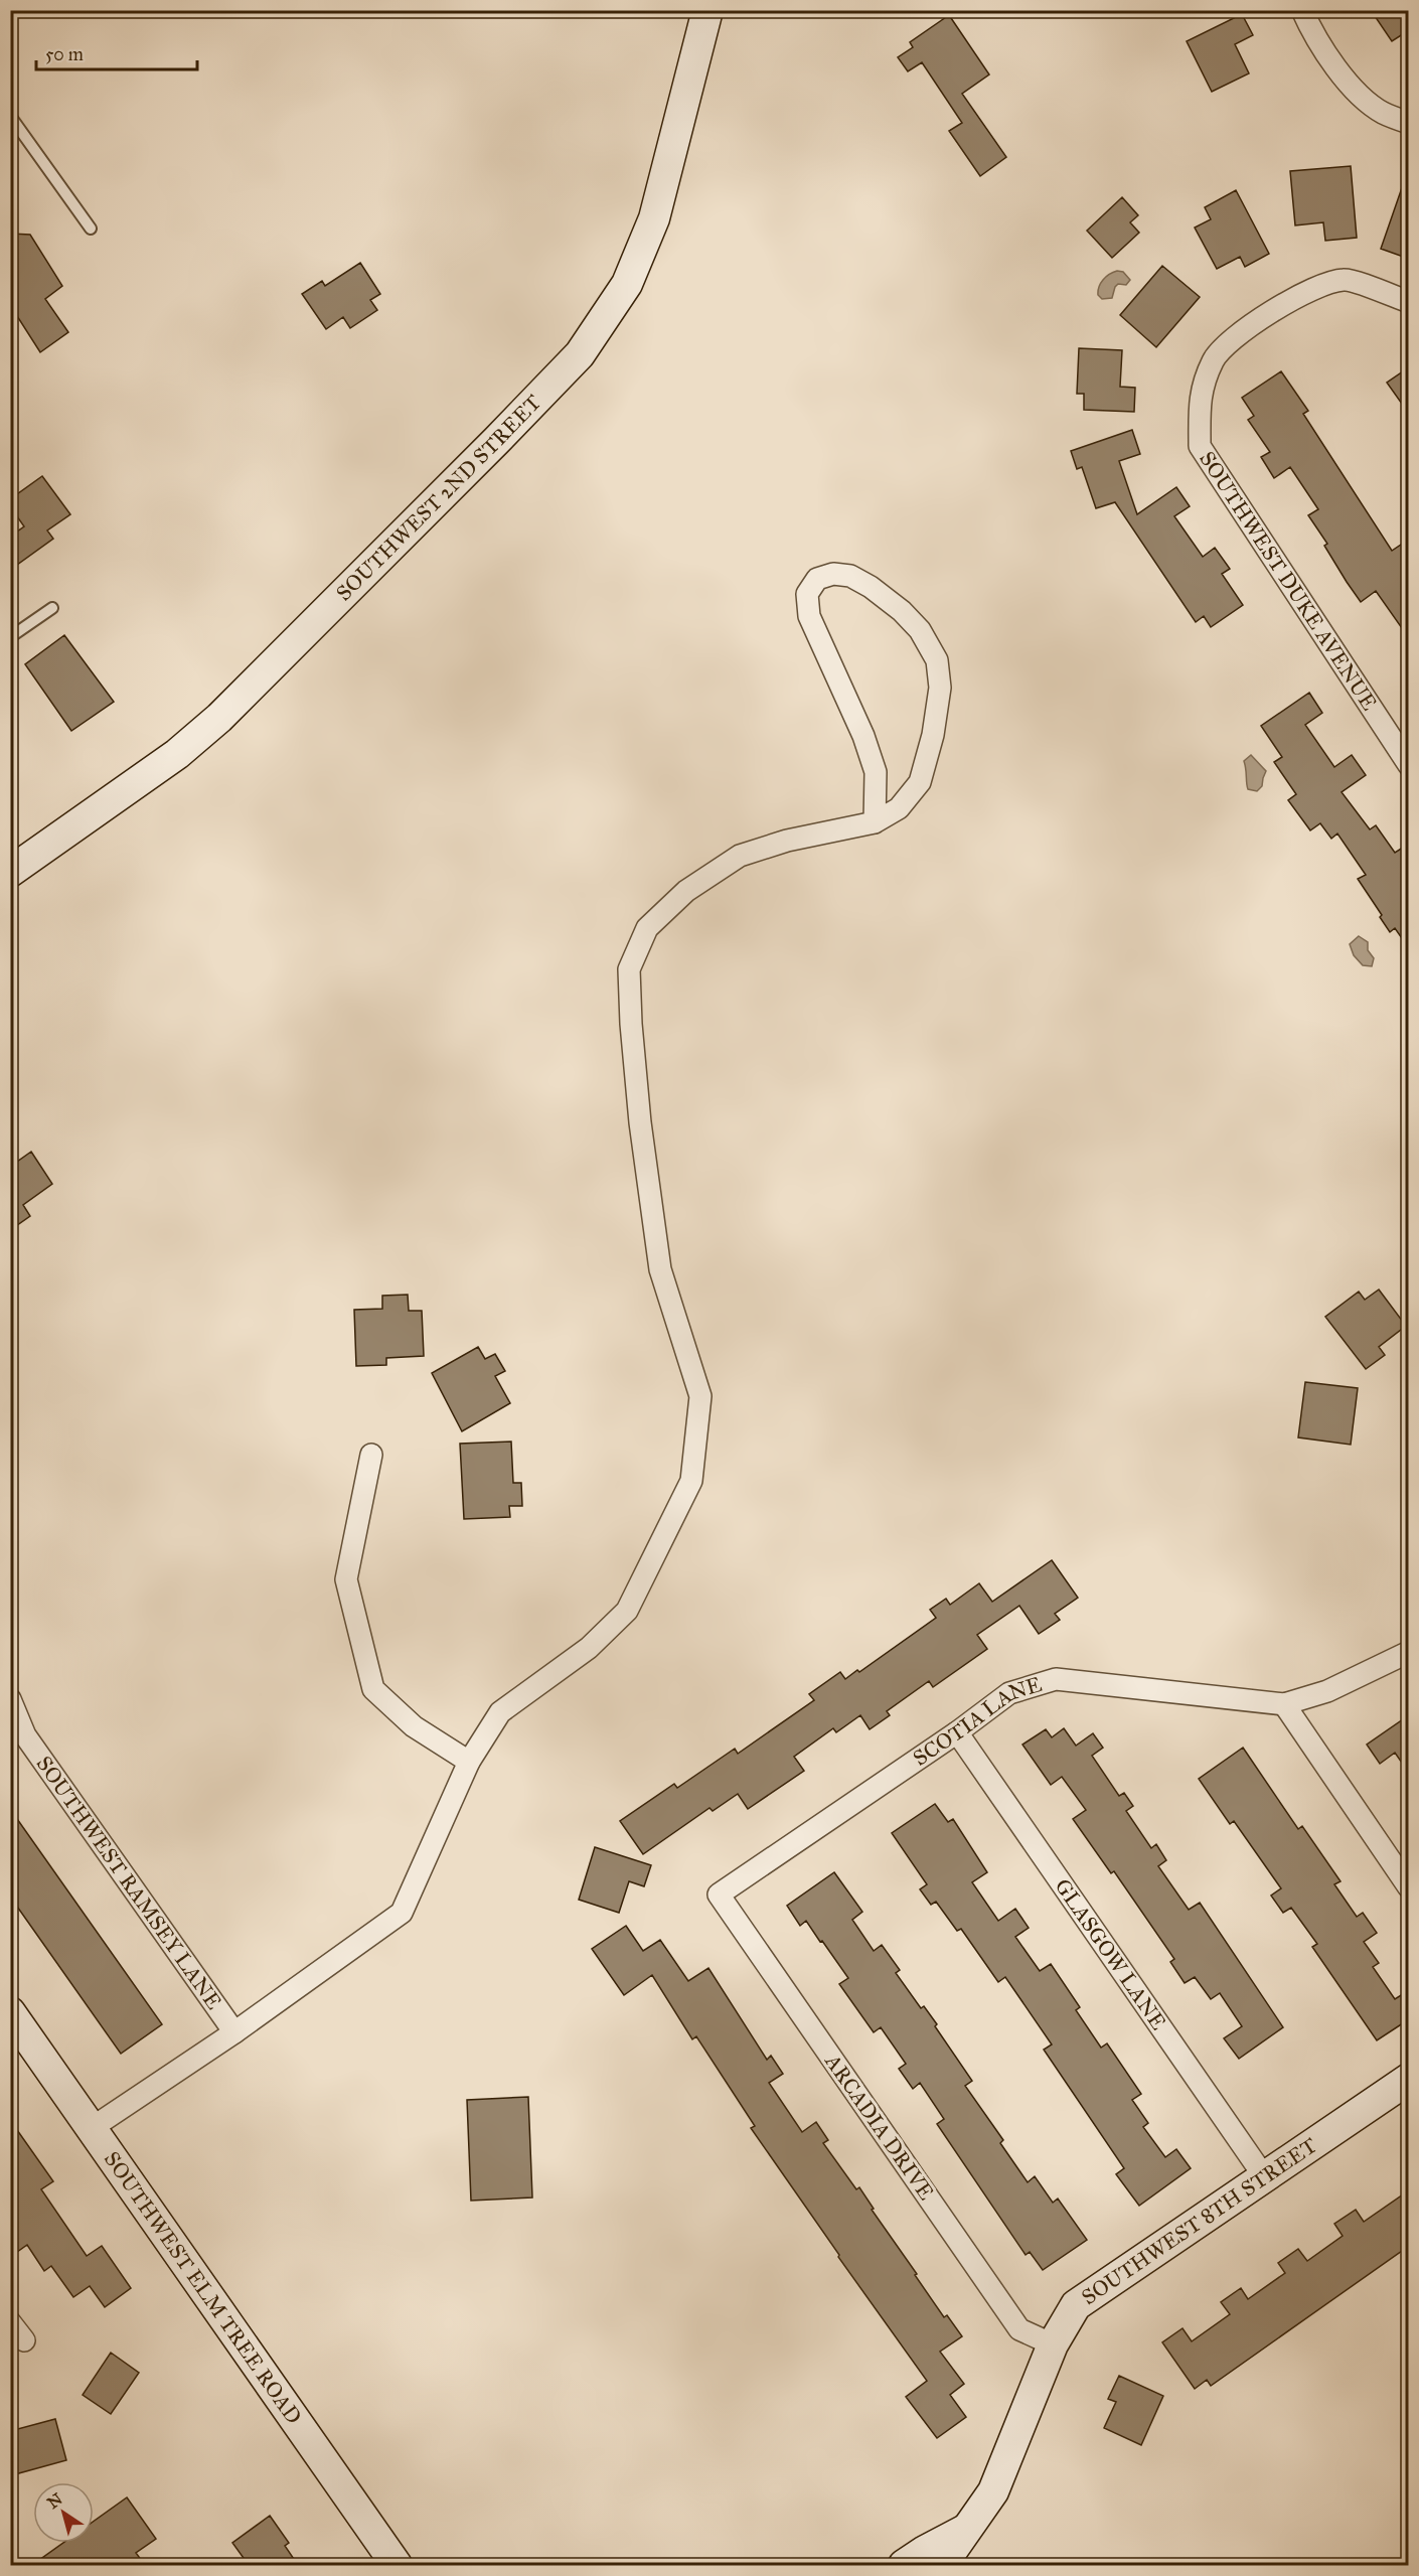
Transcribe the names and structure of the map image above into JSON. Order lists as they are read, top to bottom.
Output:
{
  "streets": {
    "street": [
      "SOUTHWEST 2ND STREET",
      "SOUTHWEST DUKE AVENUE",
      "SCOTIA LANE",
      "SOUTHWEST RAMSEY LANE",
      "GLASGOW LANE",
      "ARCADIA DRIVE",
      "SOUTHWEST 8TH STREET",
      "SOUTHWEST ELM TREE ROAD"
    ]
  },
  "crossings": [
    ["SCOTIA LANE", "GLASGOW LANE"],
    ["SCOTIA LANE", "ARCADIA DRIVE"],
    ["GLASGOW LANE", "SOUTHWEST 8TH STREET"],
    ["ARCADIA DRIVE", "SOUTHWEST 8TH STREET"]
  ],
  "scale_bar": "50 m",
  "north": "top left"
}
